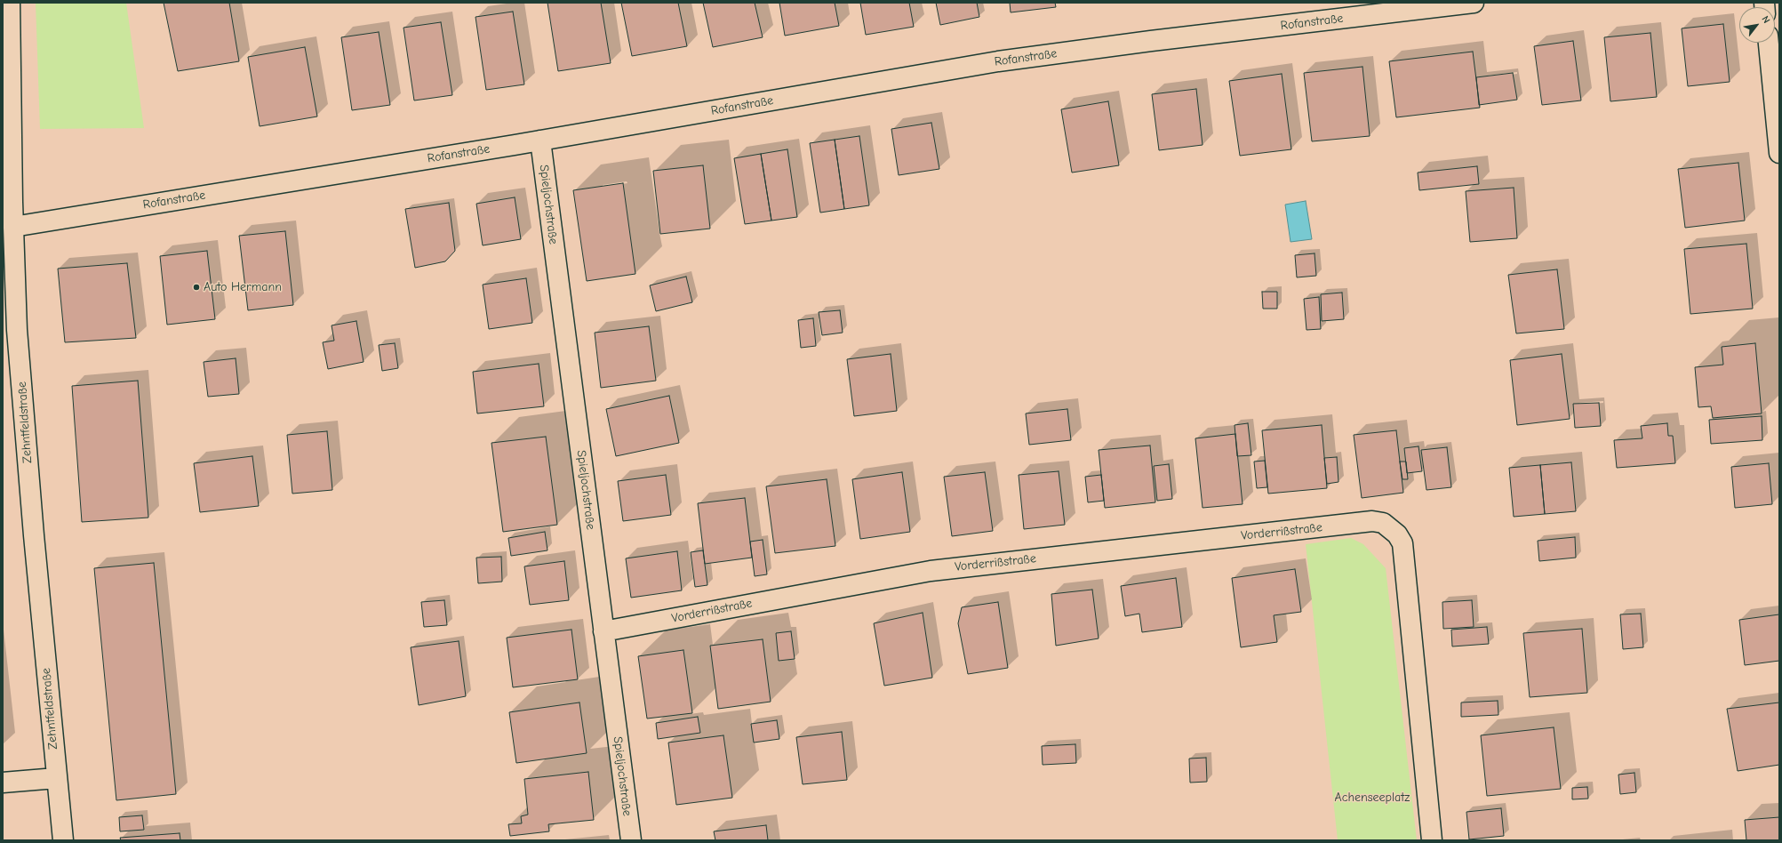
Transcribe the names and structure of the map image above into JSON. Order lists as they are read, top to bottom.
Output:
{
  "streets": {
    "street": [
      "Rofanstraße",
      "Spieljochstraße",
      "Zehntfeldstraße",
      "Vorderrißstraße"
    ]
  },
  "crossings": [
    ["Rofanstraße", "Spieljochstraße"],
    ["Rofanstraße", "Zehntfeldstraße"],
    ["Spieljochstraße", "Vorderrißstraße"]
  ],
  "parks": ["Achenseeplatz"],
  "places": ["Auto Hermann"],
  "north": "top right"
}
